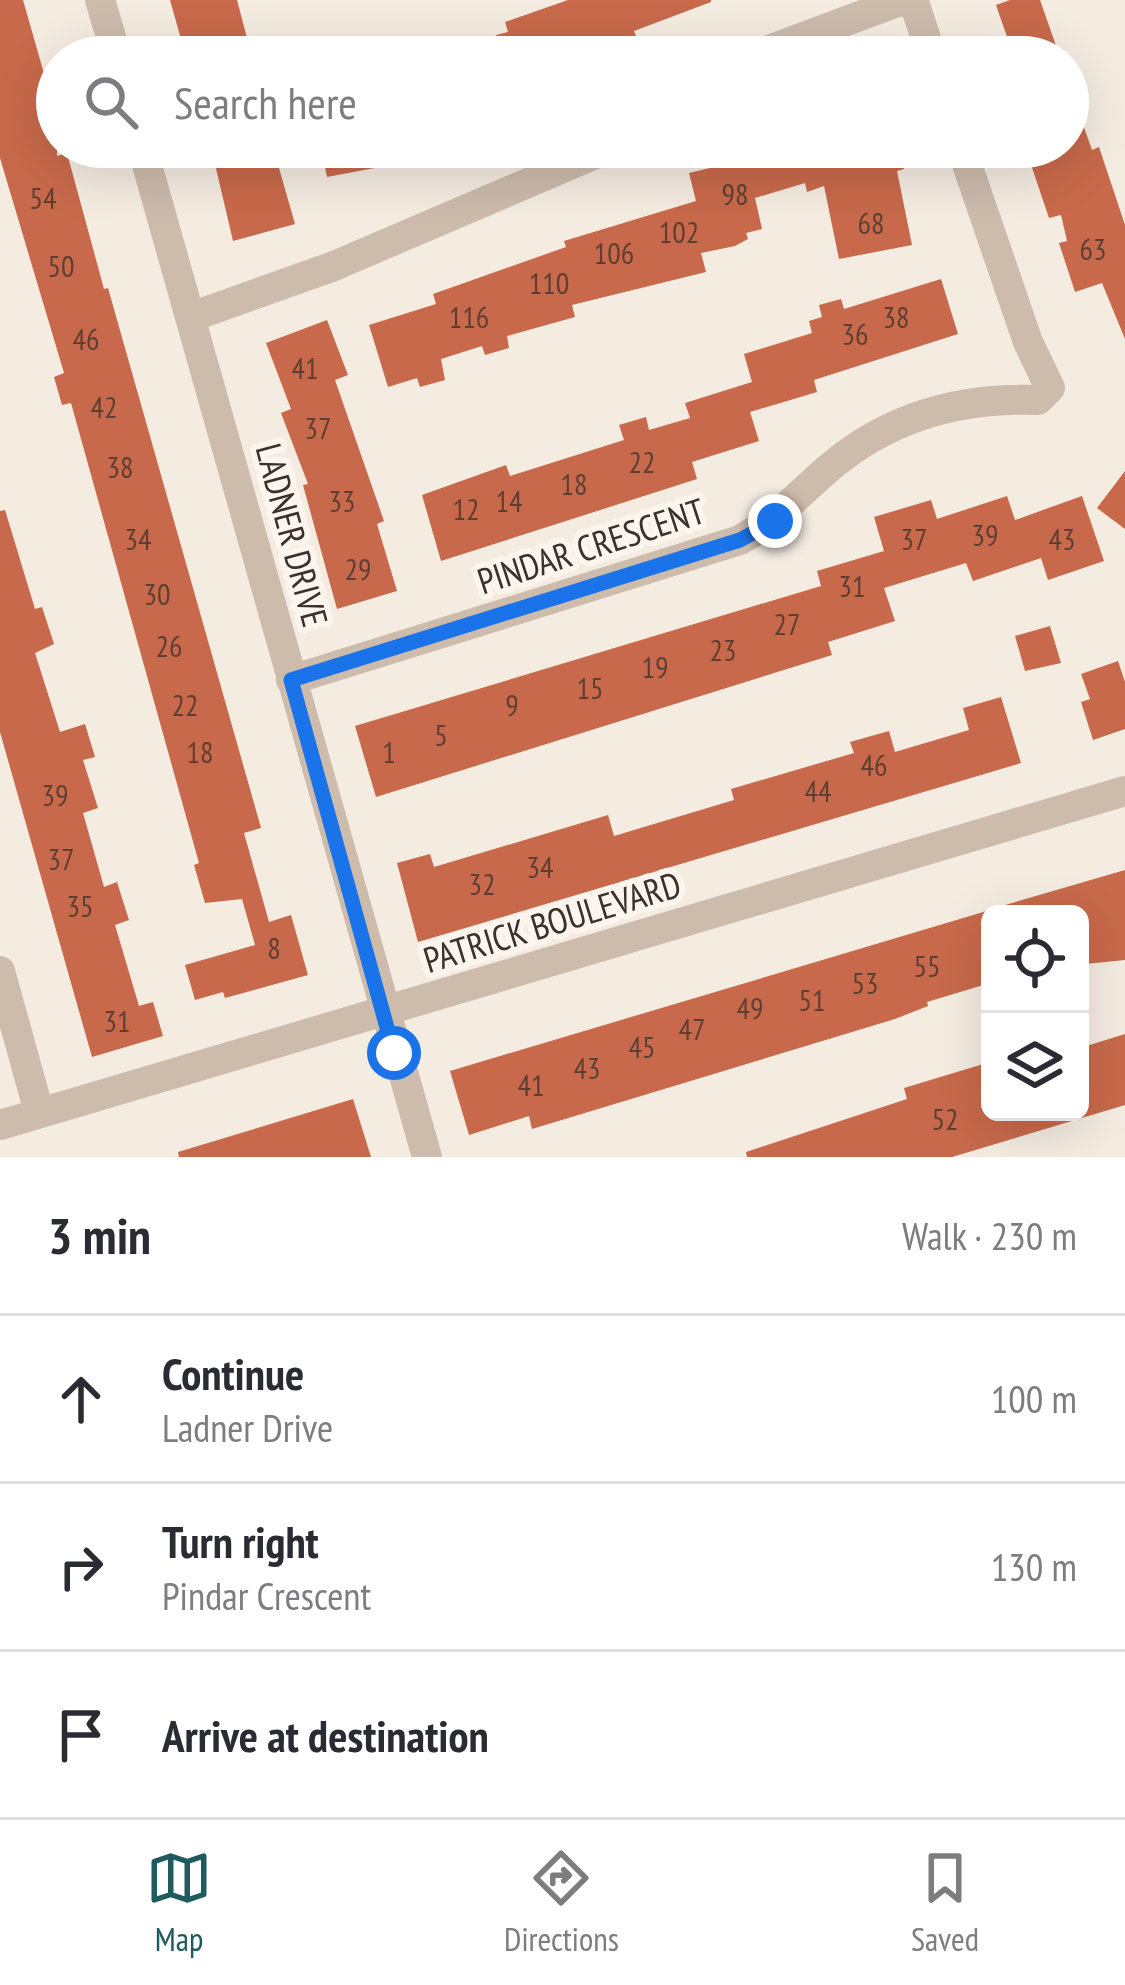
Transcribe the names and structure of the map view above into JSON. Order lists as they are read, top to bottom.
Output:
{
  "streets": {
    "street": ["LADNER DRIVE", "PINDAR CRESCENT", "PATRICK BOULEVARD"]
  },
  "crossings": [
    ["LADNER DRIVE", "PINDAR CRESCENT"],
    ["LADNER DRIVE", "PATRICK BOULEVARD"]
  ],
  "house_numbers": [
    "98",
    "54",
    "68",
    "102",
    "63",
    "106",
    "50",
    "110",
    "116",
    "38",
    "36",
    "46",
    "41",
    "42",
    "37",
    "22",
    "38",
    "18",
    "33",
    "14",
    "12",
    "39",
    "34",
    "37",
    "43",
    "29",
    "31",
    "30",
    "27",
    "26",
    "23",
    "19",
    "15",
    "22",
    "9",
    "5",
    "18",
    "1",
    "46",
    "44",
    "39",
    "37",
    "34",
    "32",
    "35",
    "8",
    "55",
    "53",
    "51",
    "49",
    "31",
    "47",
    "45",
    "43",
    "41",
    "52"
  ],
  "page": {
    "search": "Search here",
    "heading": ["3 min", "Walk · 230 m"],
    "list": [
      ["Continue", "Ladner Drive", "100 m"],
      ["Turn right", "Pindar Crescent", "130 m"],
      "Arrive at destination"
    ],
    "nav": ["Map", "Directions", "Saved"]
  }
}
